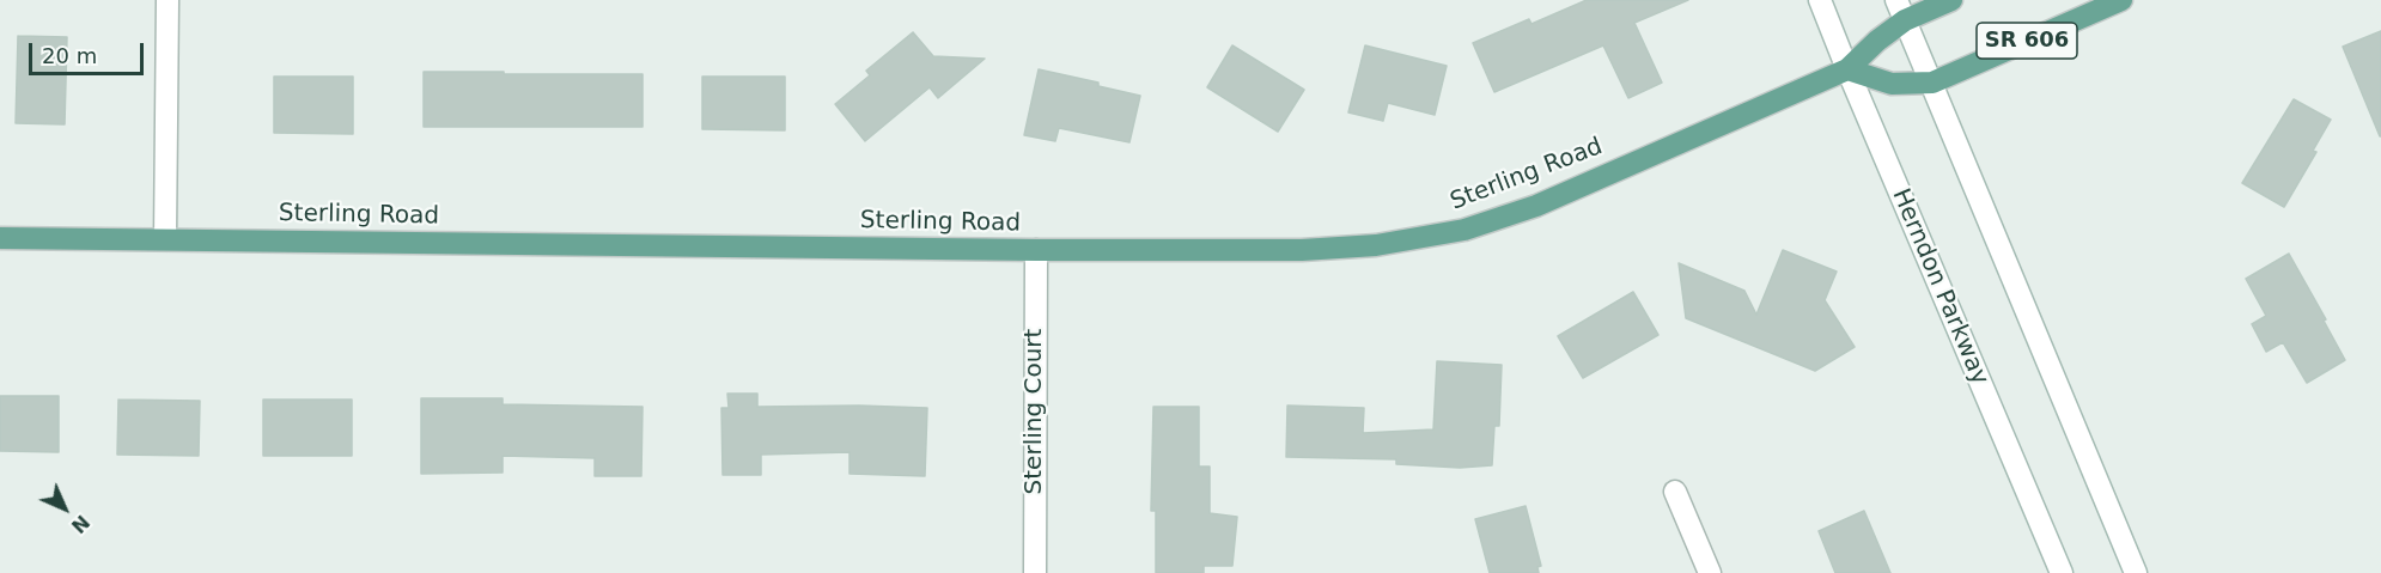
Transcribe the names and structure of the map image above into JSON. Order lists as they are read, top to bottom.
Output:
{
  "streets": {
    "main road": [
      "SR 606",
      "Sterling Road",
      "Herndon Parkway",
      "Sterling Court"
    ]
  },
  "crossings": [
    ["SR 606", "Sterling Road"],
    ["SR 606", "Herndon Parkway"],
    ["Sterling Road", "Herndon Parkway"],
    ["Sterling Road", "Sterling Court"]
  ],
  "scale_bar": "20 m",
  "north": "bottom right"
}
